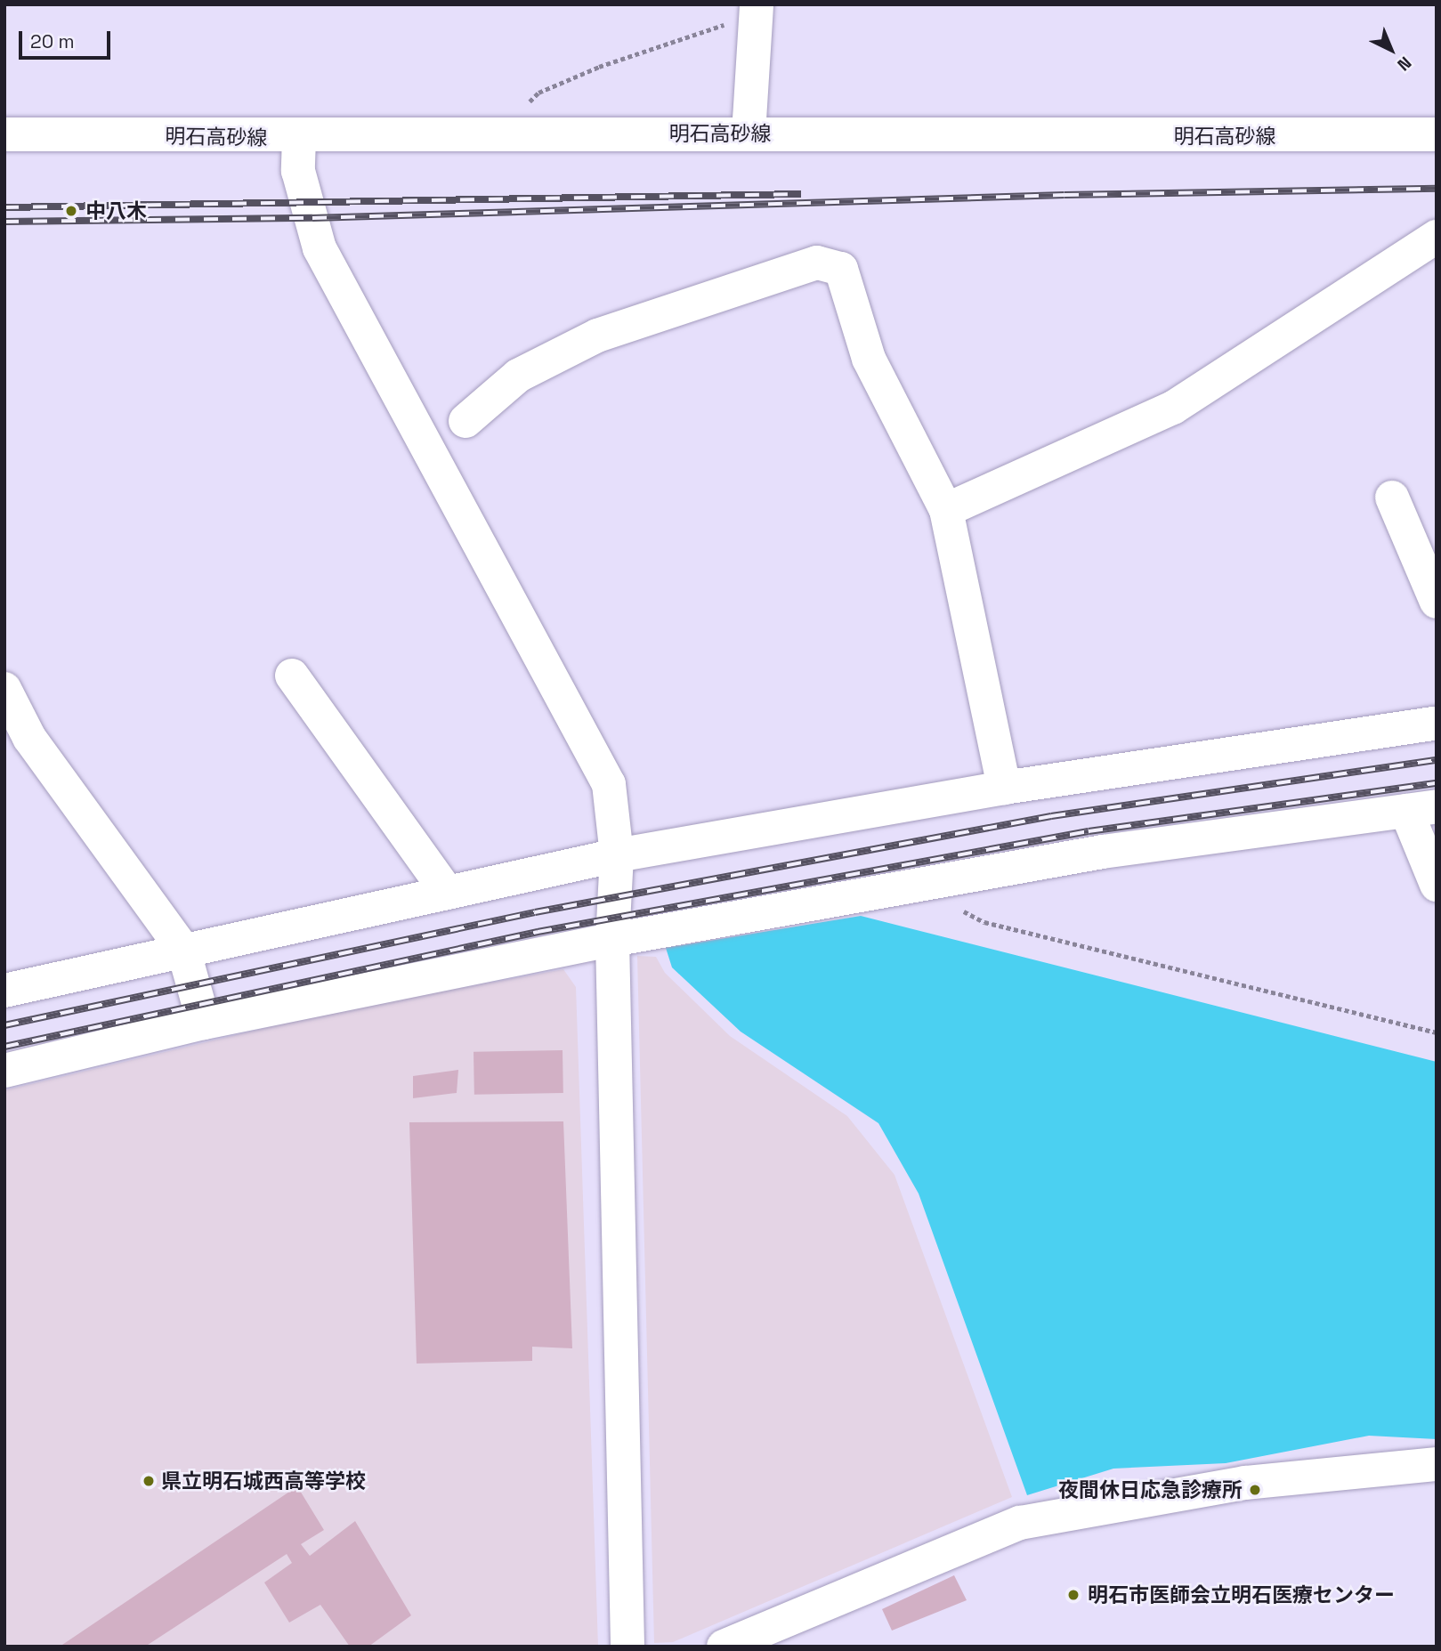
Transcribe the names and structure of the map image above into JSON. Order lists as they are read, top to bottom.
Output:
{
  "streets": {
    "street": ["明石高砂線"]
  },
  "places": [
    "中八木",
    "県立明石城西高等学校",
    "夜間休日応急診療所",
    "明石市医師会立明石医療センター"
  ],
  "scale_bar": "20 m",
  "north": "bottom right"
}
